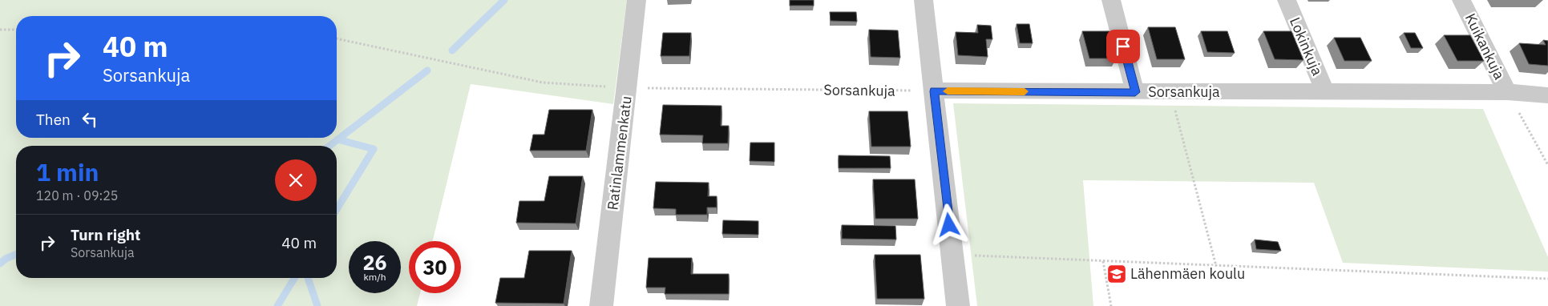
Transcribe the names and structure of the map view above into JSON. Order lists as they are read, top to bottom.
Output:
{
  "streets": {
    "street": [
      "Lokinkuja",
      "Kuikankuja",
      "Sorsankuja",
      "Ratinlammenkatu"
    ]
  },
  "crossings": [
    ["Lokinkuja", "Sorsankuja"],
    ["Kuikankuja", "Sorsankuja"],
    ["Sorsankuja", "Ratinlammenkatu"]
  ],
  "places": {
    "school or university": ["Lähenmäen koulu"]
  },
  "page": {
    "turn": ["40 m", "Sorsankuja"],
    "then": "Then",
    "heading": ["1 min", "120 m · 09:25"],
    "list": [
      {
        "name": "Turn right",
        "note": "Sorsankuja",
        "value": "40 m"
      }
    ],
    "speed": "26 km/h",
    "limit": "30"
  }
}
